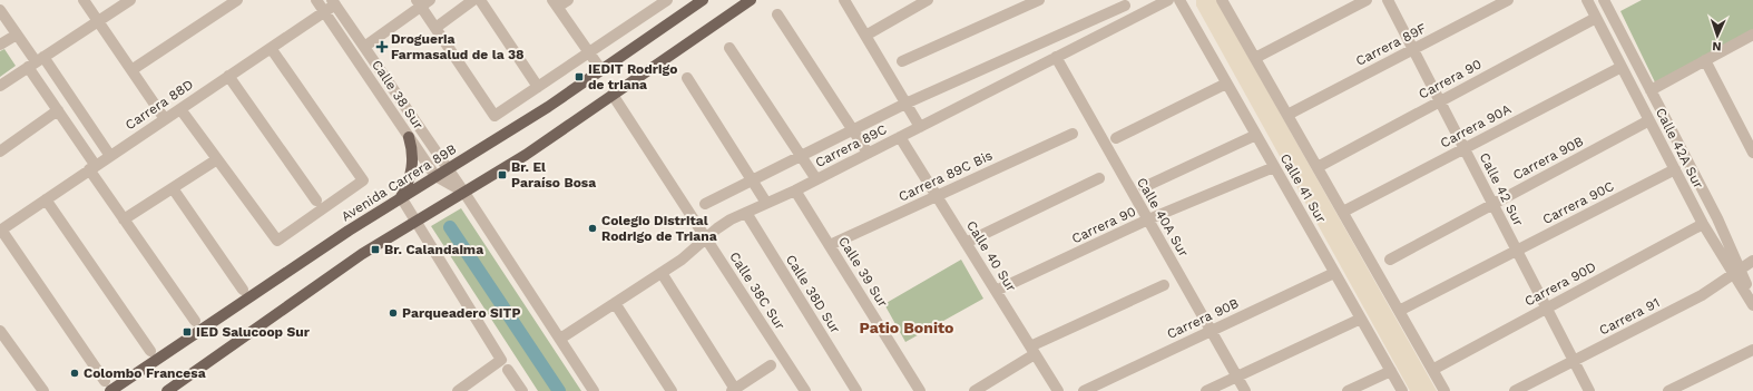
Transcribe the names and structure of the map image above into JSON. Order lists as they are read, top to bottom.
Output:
{
  "streets": {
    "main road": ["Avenida Carrera 89B"],
    "street": [
      "Carrera 89F",
      "Carrera 90",
      "Calle 38 Sur",
      "Carrera 88D",
      "Carrera 90A",
      "Carrera 89C",
      "Calle 42A Sur",
      "Carrera 90B",
      "Carrera 89C Bis",
      "Calle 41 Sur",
      "Calle 42 Sur",
      "Carrera 90C",
      "Calle 40A Sur",
      "Calle 40 Sur",
      "Calle 39 Sur",
      "Carrera 90D",
      "Calle 38C Sur",
      "Calle 38D Sur",
      "Carrera 91"
    ]
  },
  "crossings": [
    ["Carrera 89F", "Calle 41 Sur"],
    ["Carrera 89F", "Calle 42 Sur"],
    ["Carrera 90", "Calle 42A Sur"],
    ["Carrera 90", "Calle 41 Sur"],
    ["Carrera 90", "Calle 42 Sur"],
    ["Carrera 90", "Calle 40A Sur"],
    ["Carrera 90", "Calle 40 Sur"],
    ["Calle 38 Sur", "Carrera 88D"],
    ["Calle 38 Sur", "Carrera 89C"],
    ["Calle 38 Sur", "Avenida Carrera 89B"],
    ["Carrera 90A", "Calle 42A Sur"],
    ["Carrera 90A", "Calle 41 Sur"],
    ["Carrera 90A", "Calle 42 Sur"],
    ["Carrera 89C", "Calle 40A Sur"],
    ["Carrera 89C", "Calle 40 Sur"],
    ["Carrera 89C", "Calle 39 Sur"],
    ["Carrera 89C", "Calle 38C Sur"],
    ["Carrera 89C", "Calle 38D Sur"],
    ["Calle 42A Sur", "Carrera 90B"],
    ["Calle 42A Sur", "Carrera 90C"],
    ["Calle 42A Sur", "Carrera 90D"],
    ["Calle 42A Sur", "Carrera 91"],
    ["Carrera 90B", "Calle 41 Sur"],
    ["Carrera 90B", "Calle 42 Sur"],
    ["Carrera 90B", "Calle 40A Sur"],
    ["Carrera 89C Bis", "Calle 40 Sur"],
    ["Carrera 89C Bis", "Calle 39 Sur"],
    ["Calle 41 Sur", "Carrera 90C"],
    ["Calle 41 Sur", "Carrera 90D"],
    ["Calle 42 Sur", "Carrera 90C"],
    ["Calle 42 Sur", "Carrera 90D"],
    ["Calle 42 Sur", "Carrera 91"]
  ],
  "districts": ["Patio Bonito"],
  "places": {
    "health": ["Drogueria Farmasalud de la 38"],
    "transit": [
      "IEDIT Rodrigo de triana",
      "Br. El Paraíso Bosa",
      "Br. Calandaima",
      "IED Salucoop Sur"
    ],
    "other": ["Colegio Distrital Rodrigo de Triana", "Parqueadero SITP", "Colombo Francesa"]
  },
  "north": "bottom"
}
